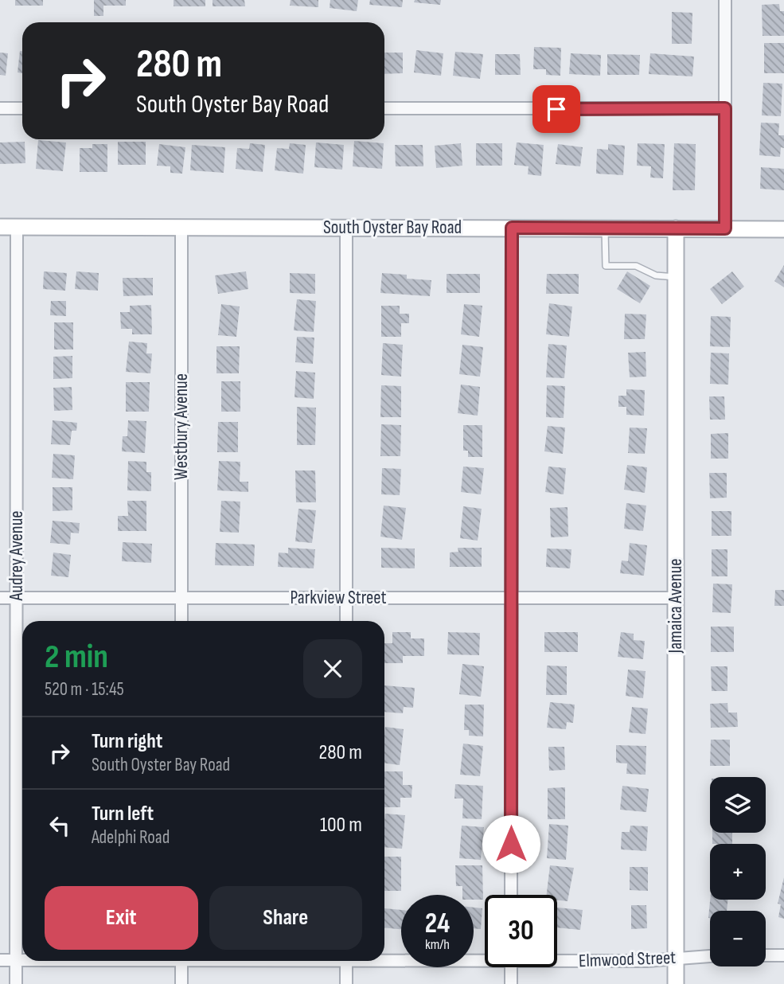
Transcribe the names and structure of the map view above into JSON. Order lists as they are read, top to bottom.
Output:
{
  "streets": {
    "main road": ["South Oyster Bay Road", "Jamaica Avenue"],
    "street": [
      "Westbury Avenue",
      "Audrey Avenue",
      "Parkview Street",
      "Elmwood Street"
    ]
  },
  "crossings": [
    ["South Oyster Bay Road", "Westbury Avenue"],
    ["South Oyster Bay Road", "Audrey Avenue"],
    ["South Oyster Bay Road", "Jamaica Avenue"],
    ["Westbury Avenue", "Parkview Street"],
    ["Audrey Avenue", "Parkview Street"],
    ["Audrey Avenue", "Elmwood Street"],
    ["Parkview Street", "Jamaica Avenue"],
    ["Jamaica Avenue", "Elmwood Street"]
  ],
  "page": {
    "turn": ["280 m", "South Oyster Bay Road"],
    "heading": ["2 min", "520 m · 15:45"],
    "list": [
      {
        "name": "Turn right",
        "note": "South Oyster Bay Road",
        "value": "280 m"
      },
      {
        "name": "Turn left",
        "note": "Adelphi Road",
        "value": "100 m"
      }
    ],
    "map_buttons": ["+", "−"],
    "buttons": ["Exit", "Share"],
    "speed": "24 km/h",
    "limit": "30"
  }
}
